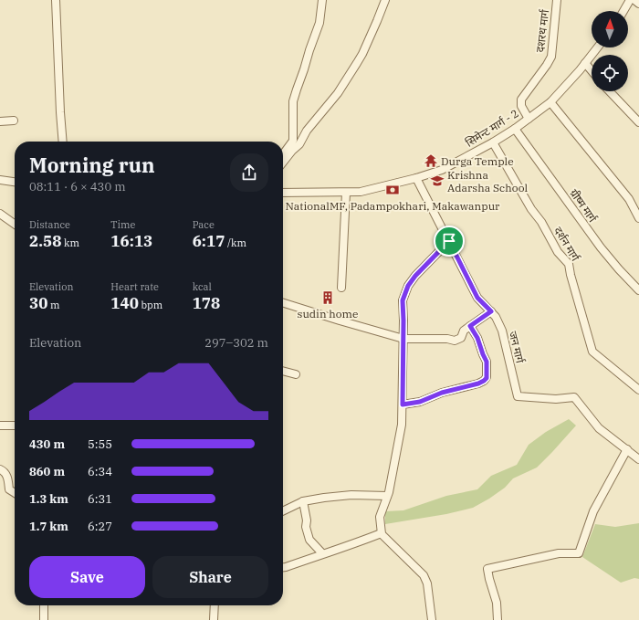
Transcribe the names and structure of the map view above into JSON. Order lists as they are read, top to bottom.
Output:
{
  "streets": {
    "street": [
      "दशरथ मार्ग",
      "सिमेन्ट मार्ग - 2",
      "ग्रीष्म मार्ग",
      "दर्शन मार्ग",
      "जन मार्ग"
    ]
  },
  "crossings": [
    ["दशरथ मार्ग", "सिमेन्ट मार्ग - 2"],
    ["सिमेन्ट मार्ग - 2", "ग्रीष्म मार्ग"],
    ["सिमेन्ट मार्ग - 2", "दर्शन मार्ग"],
    ["सिमेन्ट मार्ग - 2", "जन मार्ग"]
  ],
  "places": {
    "temple": ["Durga Temple"],
    "school or university": ["Krishna Adarsha School"],
    "bank": ["NationalMF, Padampokhari, Makawanpur"],
    "building": ["sudin home"]
  },
  "north": "top",
  "page": {
    "heading": ["Morning run", "08:11 · 6 × 430 m"],
    "stats": [
      ["Distance", "2.58 km"],
      ["Time", "16:13"],
      ["Pace", "6:17 /km"],
      ["Elevation", "30 m"],
      ["Heart rate", "140 bpm"],
      ["kcal", "178"]
    ],
    "chart": ["Elevation", "297–302 m"],
    "list": [
      {
        "name": "430 m",
        "note": "5:55"
      },
      {
        "name": "860 m",
        "note": "6:34"
      },
      {
        "name": "1.3 km",
        "note": "6:31"
      },
      {
        "name": "1.7 km",
        "note": "6:27"
      }
    ],
    "buttons": ["Save", "Share"]
  }
}
